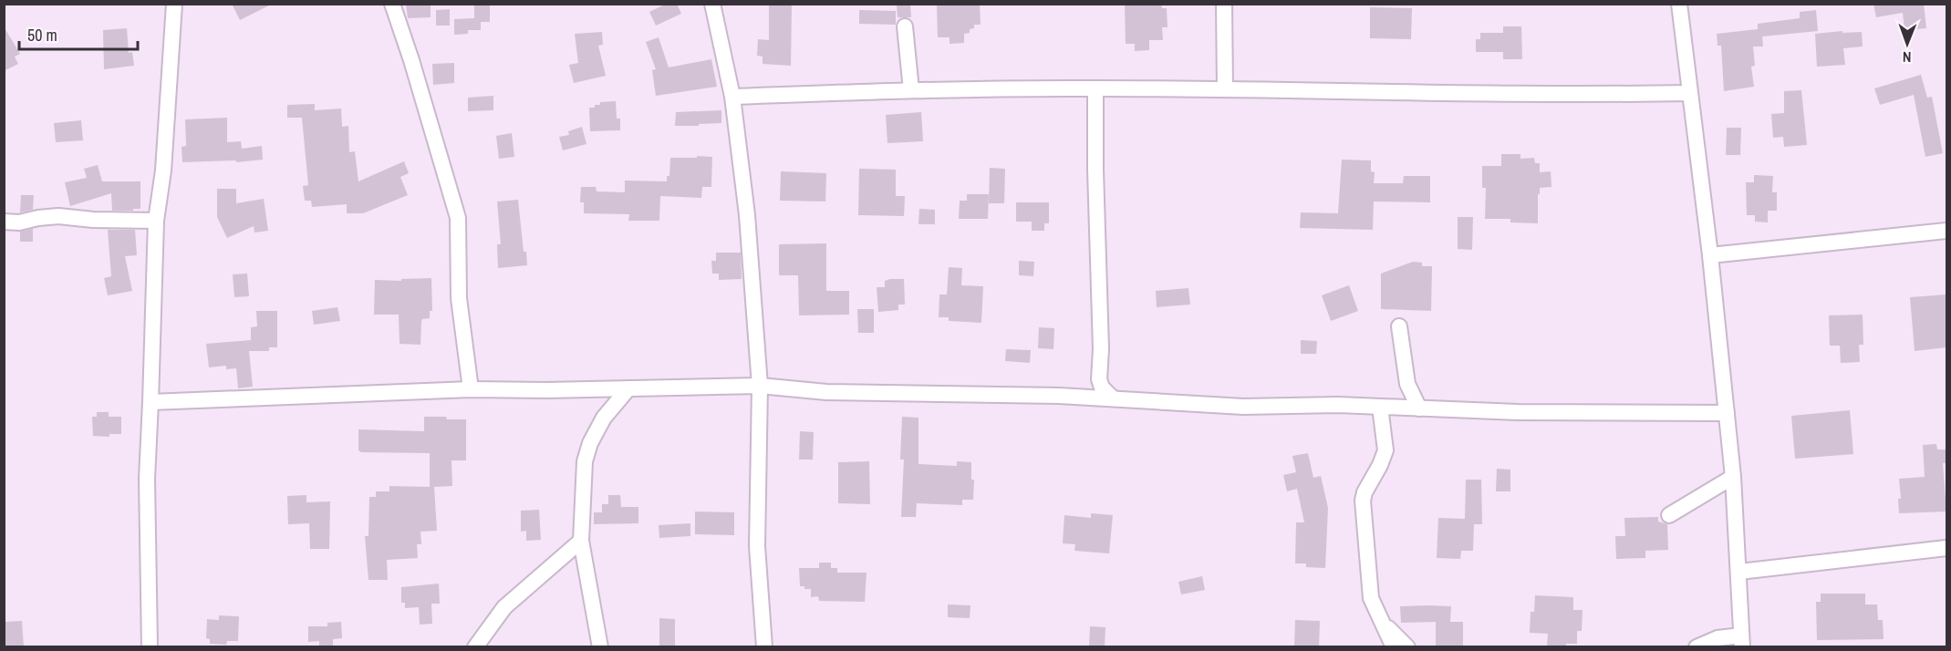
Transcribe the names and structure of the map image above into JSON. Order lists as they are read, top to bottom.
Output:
{
  "scale_bar": "50 m",
  "north": "bottom"
}
